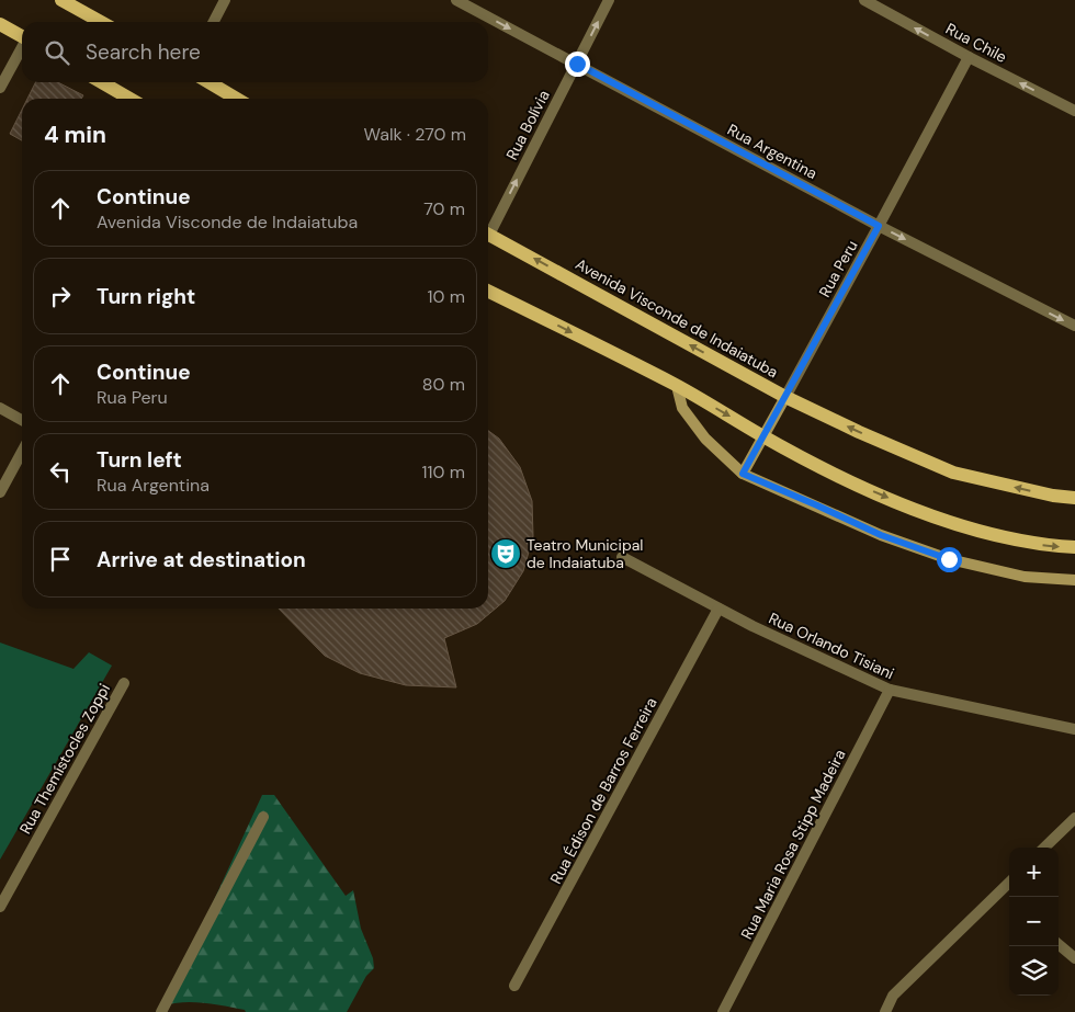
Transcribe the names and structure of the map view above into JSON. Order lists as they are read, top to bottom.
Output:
{
  "streets": {
    "main road": ["Avenida Visconde de Indaiatuba"],
    "street": [
      "Rua Chile",
      "Rua Bolívia",
      "Rua Argentina",
      "Rua Peru",
      "Rua Orlando Tisiani",
      "Rua Themístocles Zoppi",
      "Rua Édison de Barros Ferreira",
      "Rua Maria Rosa Stipp Madeira"
    ]
  },
  "crossings": [
    ["Rua Chile", "Rua Peru"],
    ["Rua Bolívia", "Rua Argentina"],
    ["Rua Argentina", "Rua Peru"],
    ["Rua Peru", "Avenida Visconde de Indaiatuba"],
    ["Rua Orlando Tisiani", "Rua Édison de Barros Ferreira"],
    ["Rua Orlando Tisiani", "Rua Maria Rosa Stipp Madeira"]
  ],
  "one_way": ["Rua Chile", "Rua Bolívia", "Rua Argentina"],
  "places": {
    "theatre": ["Teatro Municipal de Indaiatuba"]
  },
  "page": {
    "search": "Search here",
    "heading": ["4 min", "Walk · 270 m"],
    "list": [
      ["Continue", "Avenida Visconde de Indaiatuba", "70 m"],
      ["Turn right", "10 m"],
      ["Continue", "Rua Peru", "80 m"],
      ["Turn left", "Rua Argentina", "110 m"],
      "Arrive at destination"
    ],
    "map_buttons": ["+", "−"]
  }
}
